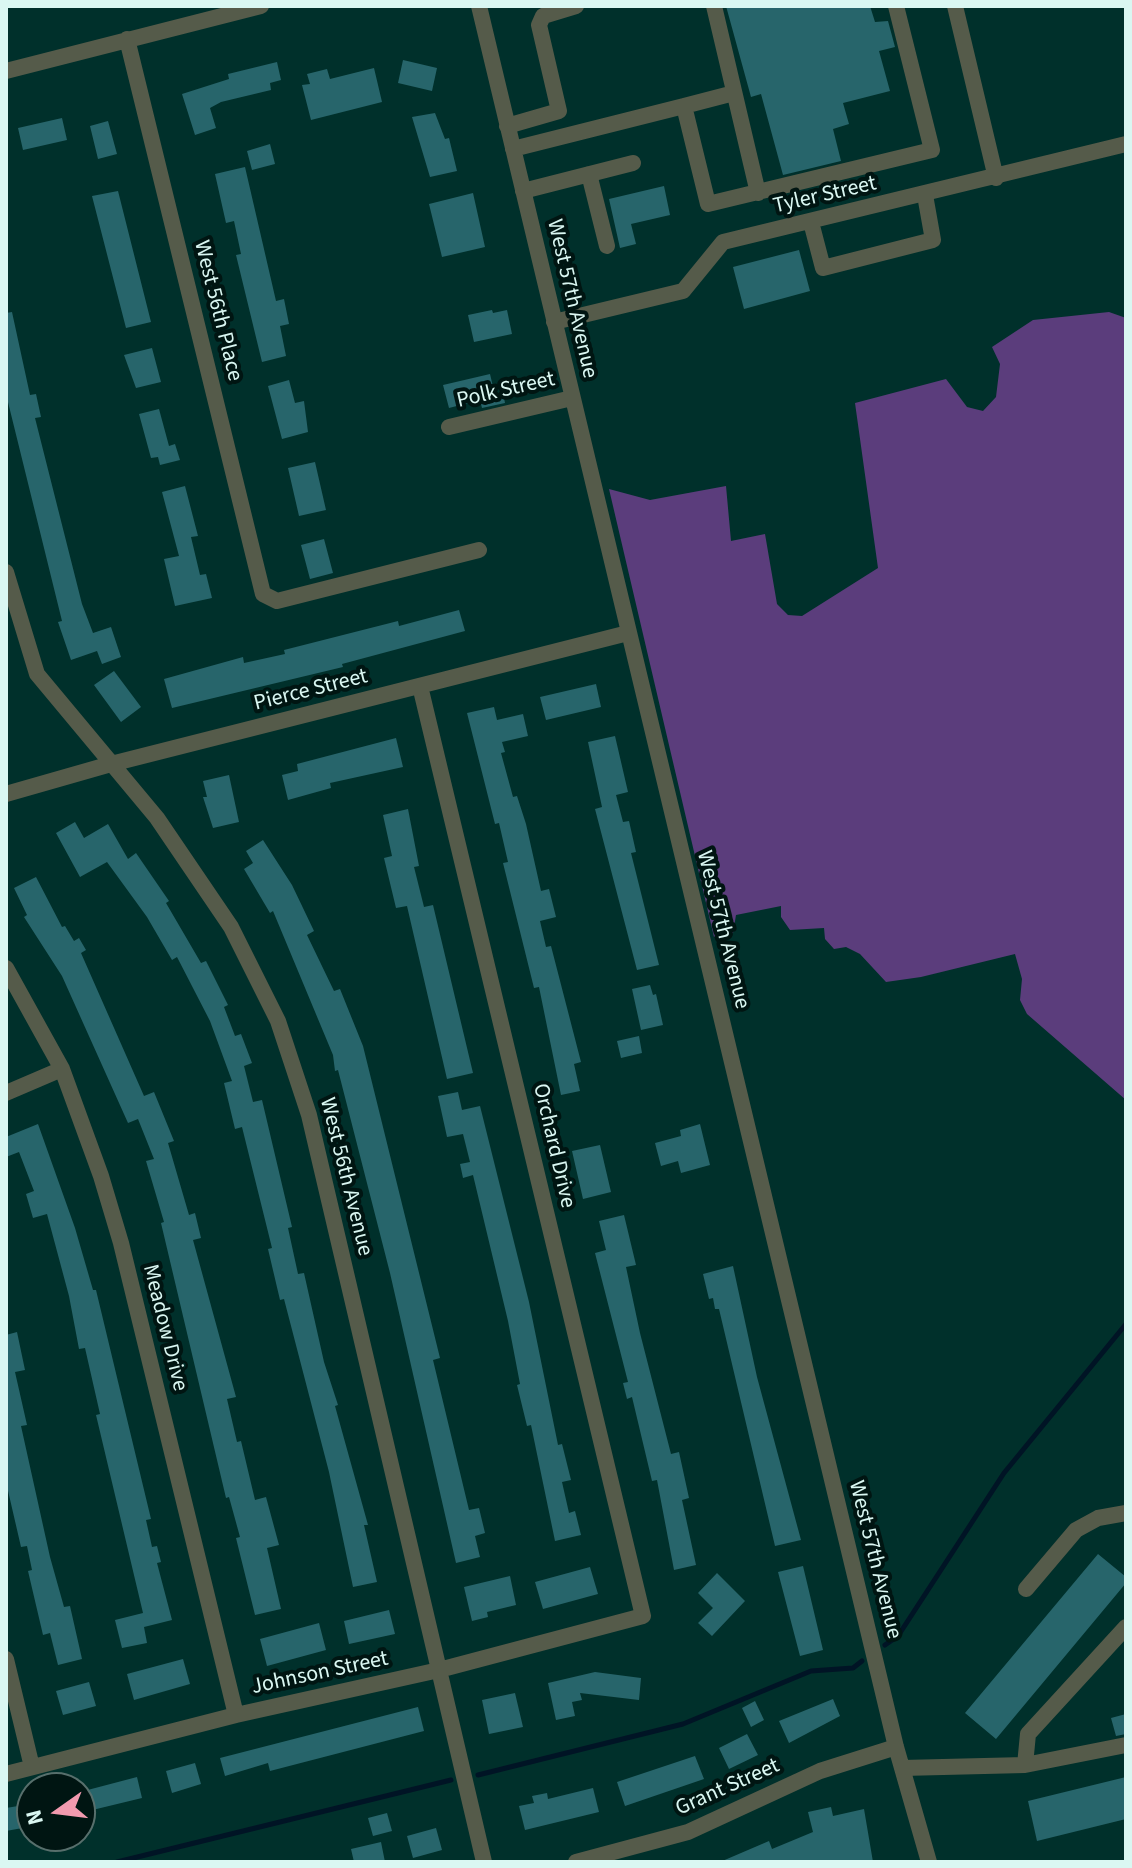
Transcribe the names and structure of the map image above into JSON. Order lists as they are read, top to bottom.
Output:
{
  "streets": {
    "street": [
      "Tyler Street",
      "West 57th Avenue",
      "West 56th Place",
      "Polk Street",
      "Pierce Street",
      "Orchard Drive",
      "West 56th Avenue",
      "Meadow Drive",
      "Johnson Street",
      "Grant Street"
    ]
  },
  "crossings": [
    ["Tyler Street", "West 57th Avenue"],
    ["West 57th Avenue", "Polk Street"],
    ["West 57th Avenue", "Pierce Street"],
    ["West 57th Avenue", "Grant Street"],
    ["Pierce Street", "Orchard Drive"],
    ["Pierce Street", "West 56th Avenue"],
    ["Orchard Drive", "Johnson Street"],
    ["West 56th Avenue", "Johnson Street"],
    ["Meadow Drive", "Johnson Street"]
  ],
  "north": "left"
}
